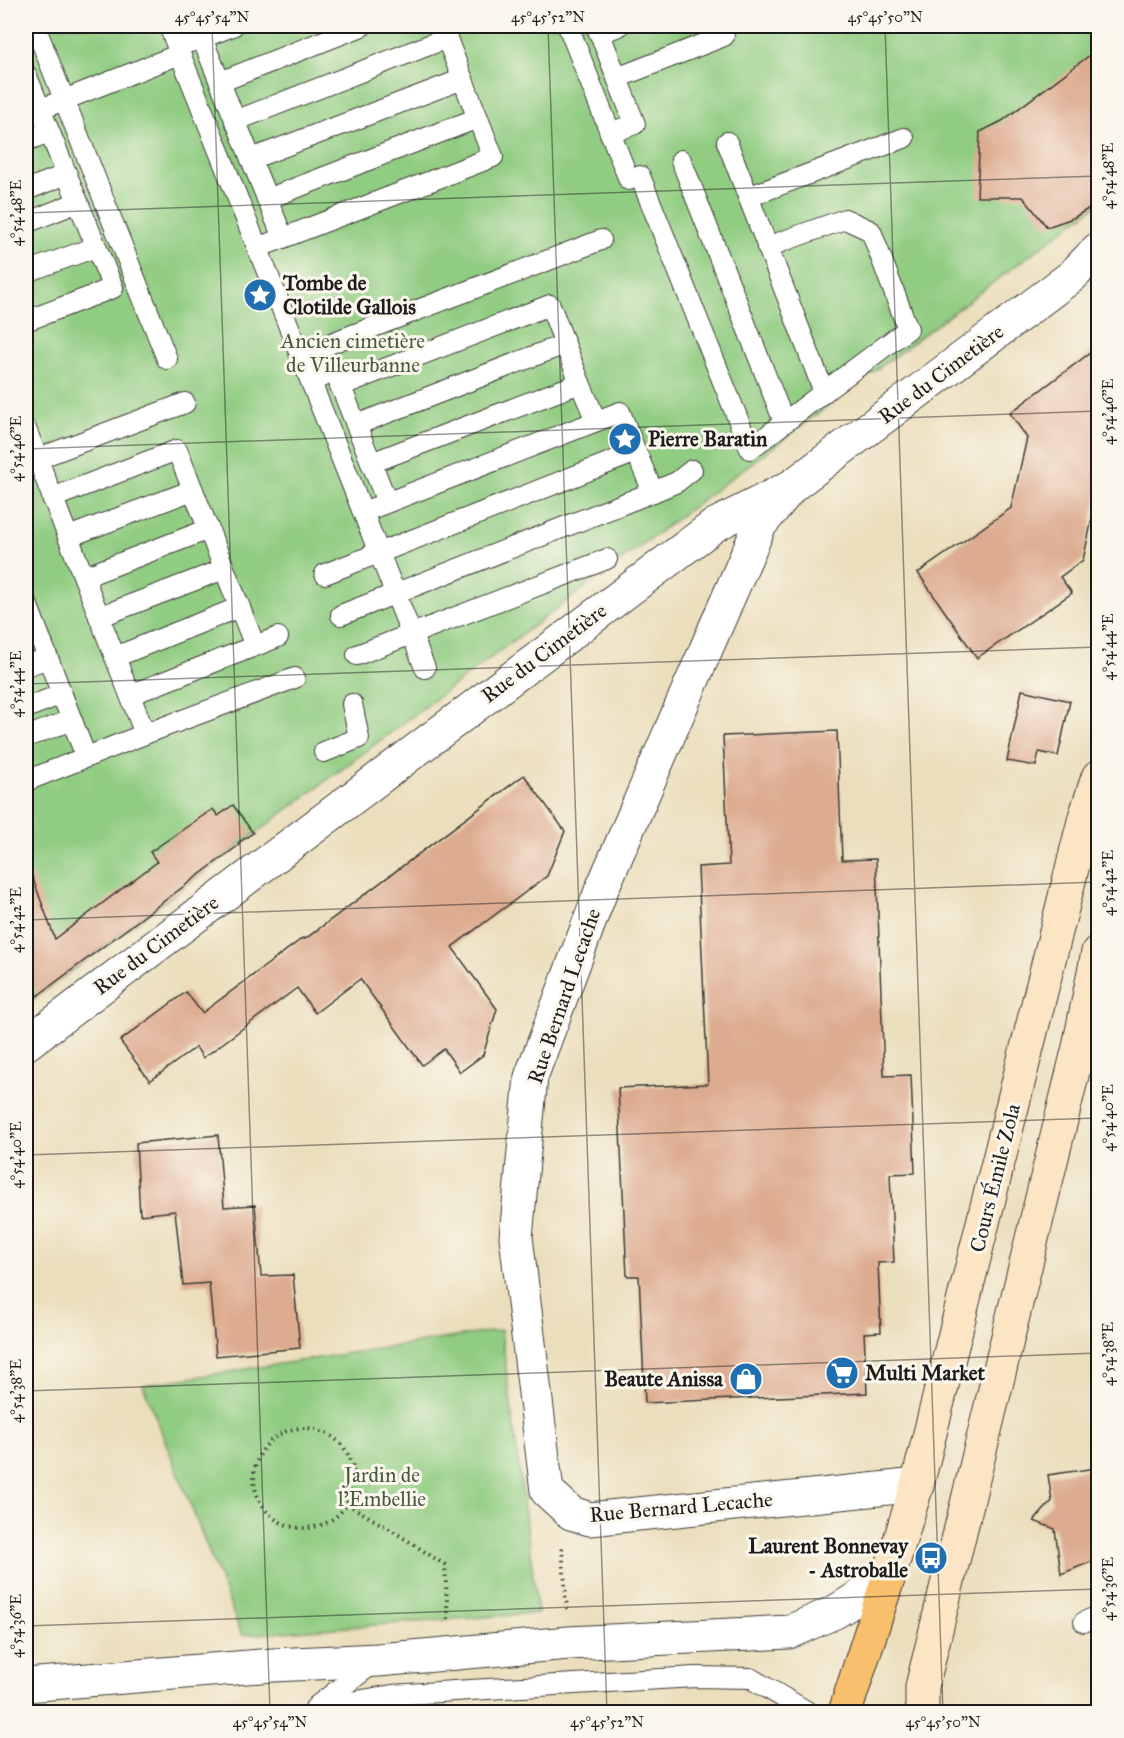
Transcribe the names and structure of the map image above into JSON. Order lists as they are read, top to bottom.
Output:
{
  "streets": {
    "main road": ["Cours Émile Zola"],
    "street": ["Rue du Cimetière", "Rue Bernard Lecache"]
  },
  "crossings": [
    ["Rue du Cimetière", "Rue Bernard Lecache"],
    ["Rue Bernard Lecache", "Cours Émile Zola"]
  ],
  "parks": ["Ancien cimetière de Villeurbanne", "Jardin de l'Embellie"],
  "places": {
    "place": ["Tombe de Clotilde Gallois", "Pierre Baratin"],
    "supermarket": ["Multi Market"],
    "shop": ["Beaute Anissa"],
    "bus stop": ["Laurent Bonnevay - Astroballe"]
  },
  "coordinates": [
    "45°45'54\"N",
    "45°45'52\"N",
    "45°45'50\"N",
    "4°54'48\"E",
    "4°54'46\"E",
    "4°54'44\"E",
    "4°54'42\"E",
    "4°54'40\"E",
    "4°54'38\"E",
    "4°54'36\"E"
  ]
}
